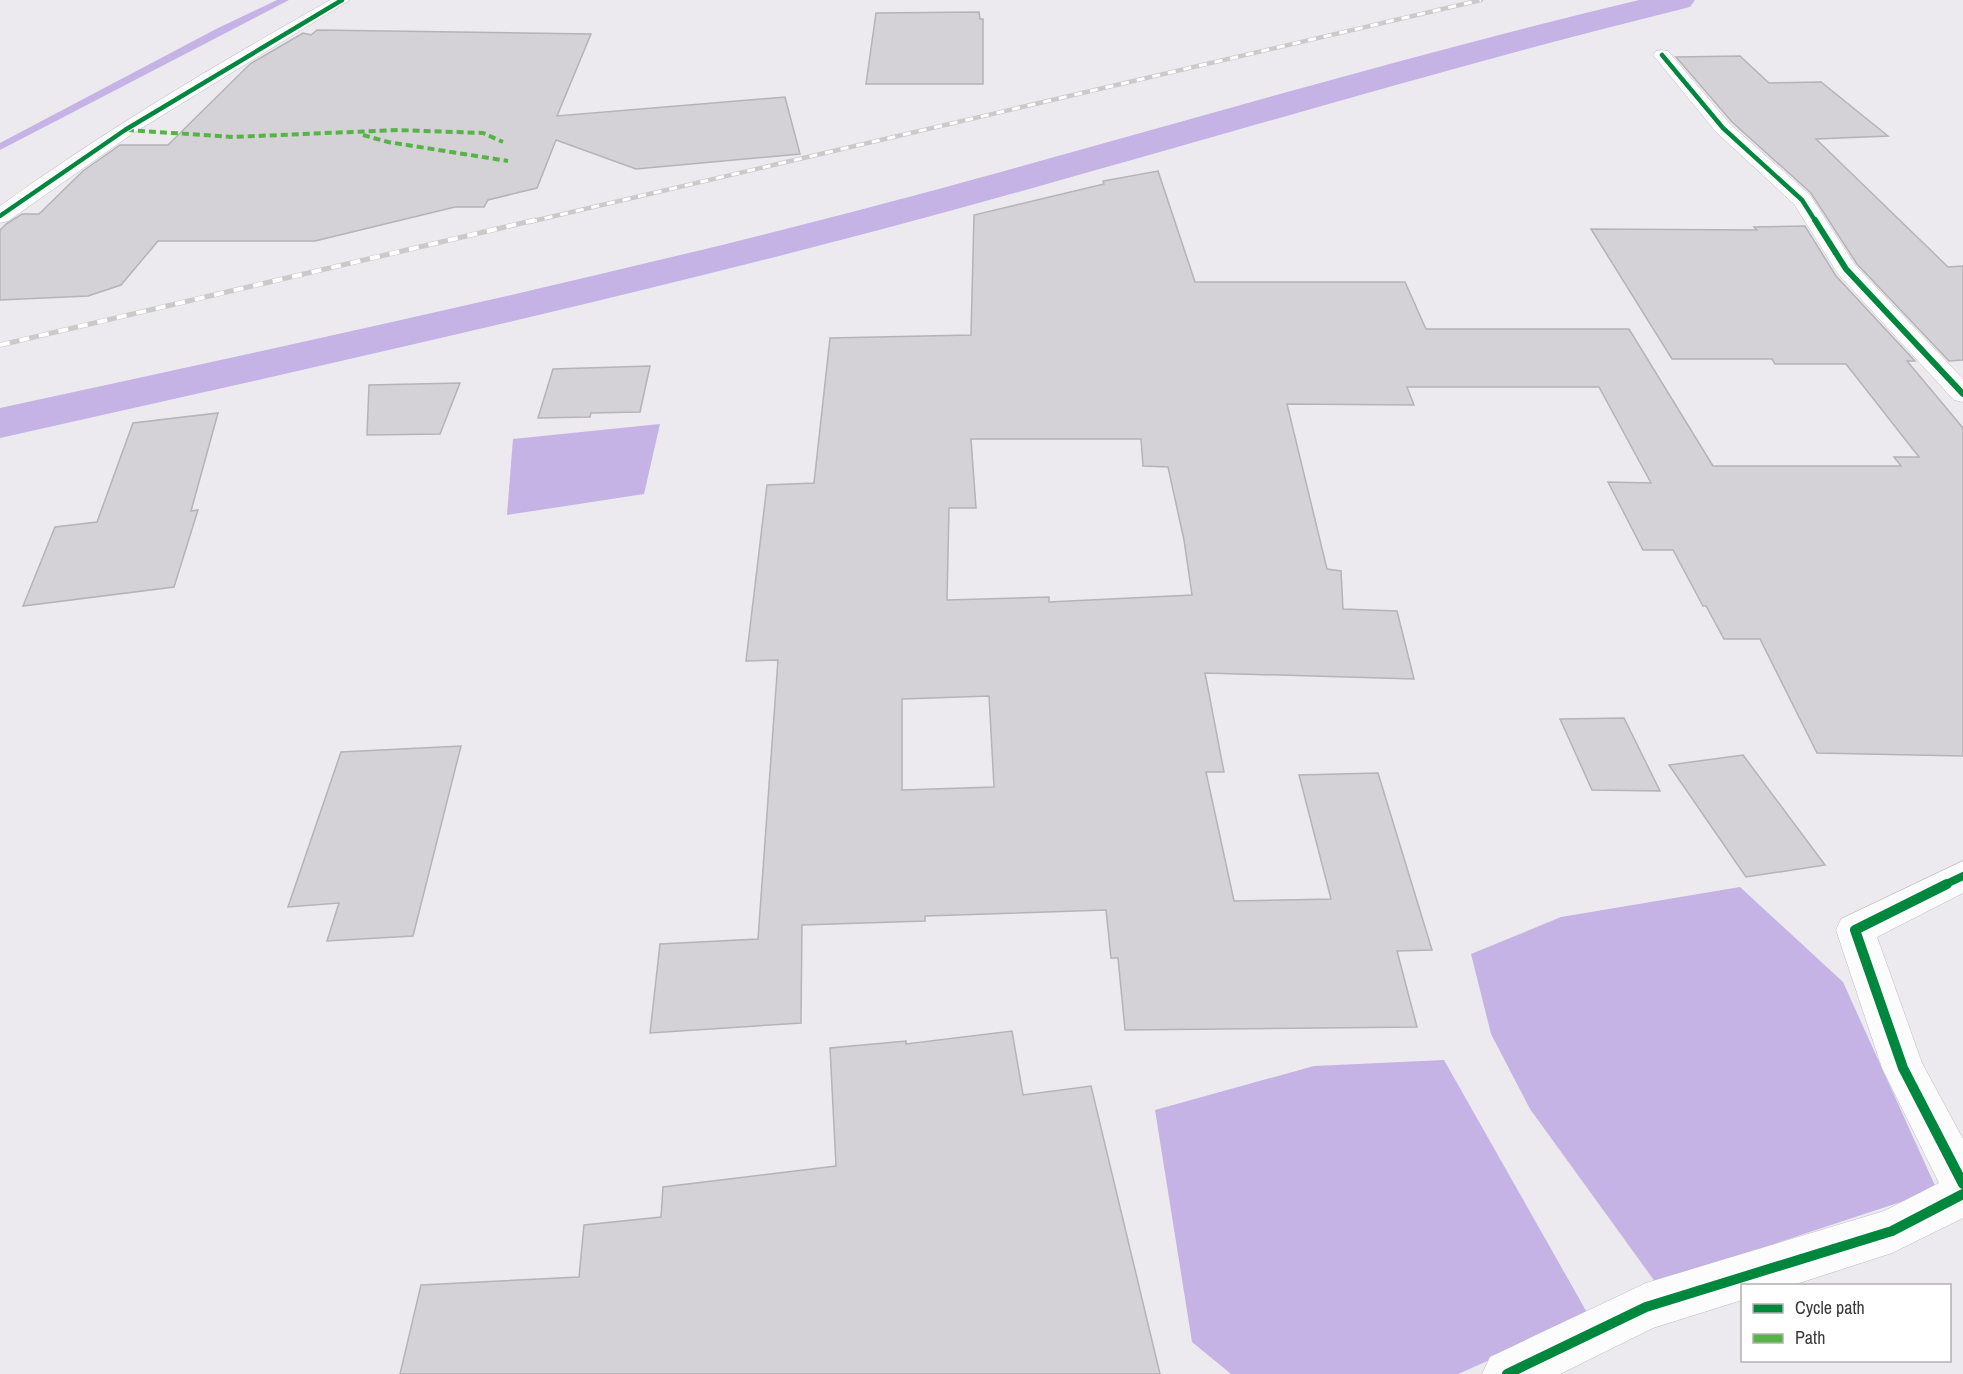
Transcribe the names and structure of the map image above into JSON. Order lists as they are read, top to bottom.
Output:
{
  "legend": ["Cycle path", "Path"]
}
